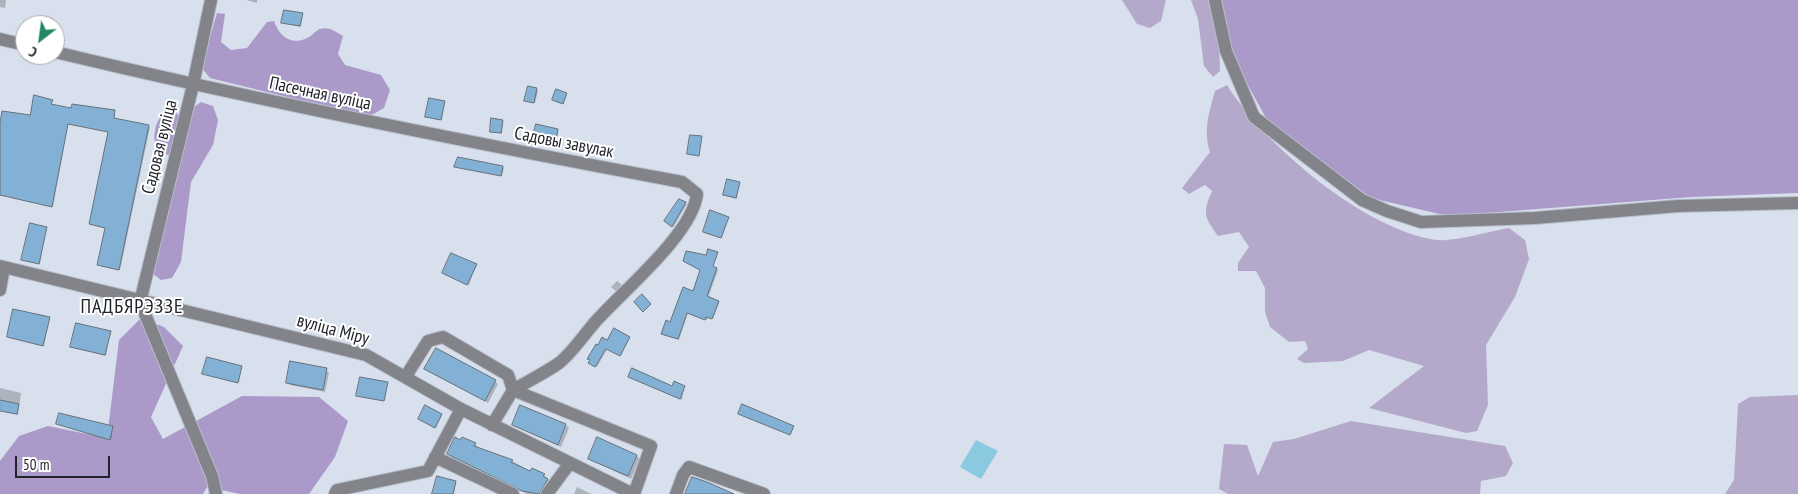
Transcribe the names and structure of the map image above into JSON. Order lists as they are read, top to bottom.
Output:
{
  "streets": {
    "street": [
      "Пасечная вуліца",
      "Садовы завулак",
      "Садовая вуліца",
      "вуліца Міру"
    ]
  },
  "crossings": [
    ["Пасечная вуліца", "Садовы завулак"],
    ["Пасечная вуліца", "Садовая вуліца"],
    ["Садовая вуліца", "вуліца Міру"]
  ],
  "districts": ["ПАДБЯРЭЗЗЕ"],
  "scale_bar": "50 m",
  "north": "bottom left"
}
